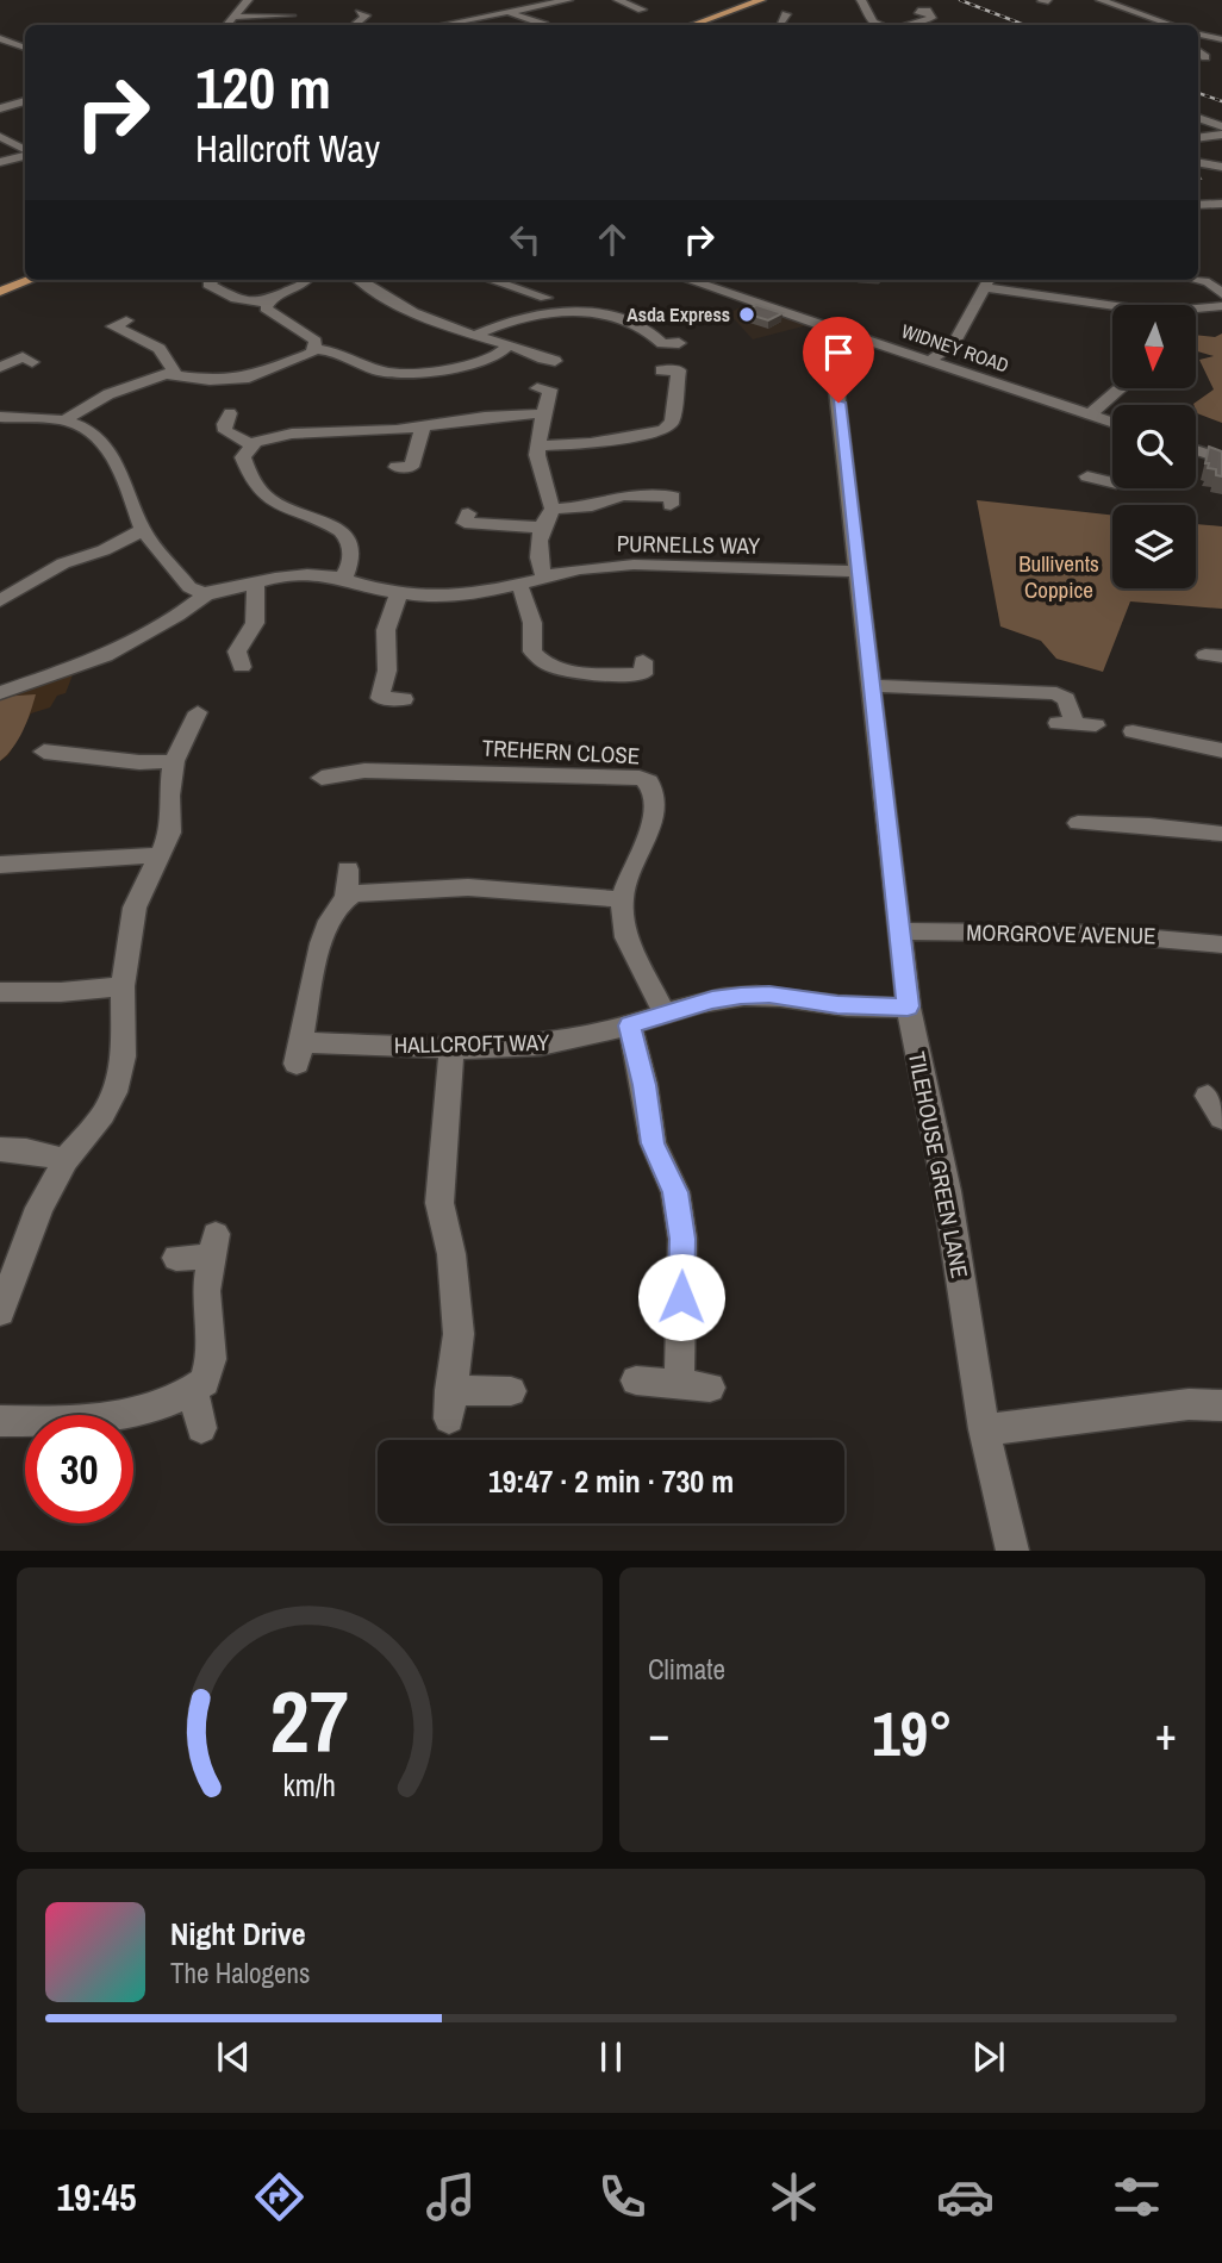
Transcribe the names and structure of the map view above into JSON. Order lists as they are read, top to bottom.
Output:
{
  "streets": {
    "street": [
      "WIDNEY ROAD",
      "PURNELLS WAY",
      "TREHERN CLOSE",
      "MORGROVE AVENUE",
      "HALLCROFT WAY",
      "TILEHOUSE GREEN LANE"
    ]
  },
  "crossings": [
    ["WIDNEY ROAD", "TILEHOUSE GREEN LANE"],
    ["PURNELLS WAY", "TILEHOUSE GREEN LANE"],
    ["MORGROVE AVENUE", "TILEHOUSE GREEN LANE"],
    ["HALLCROFT WAY", "TILEHOUSE GREEN LANE"]
  ],
  "parks": ["Bullivents Coppice"],
  "places": ["Asda Express"],
  "north": "bottom",
  "page": {
    "turn": ["120 m", "Hallcroft Way"],
    "limit": "30",
    "trip": "19:47 · 2 min · 730 m",
    "tile": "Climate",
    "heat": ["−", "19°", "+"],
    "song": ["Night Drive", "The Halogens"],
    "tabs": "19:45",
    "gauge": ["27", "km/h"]
  }
}
